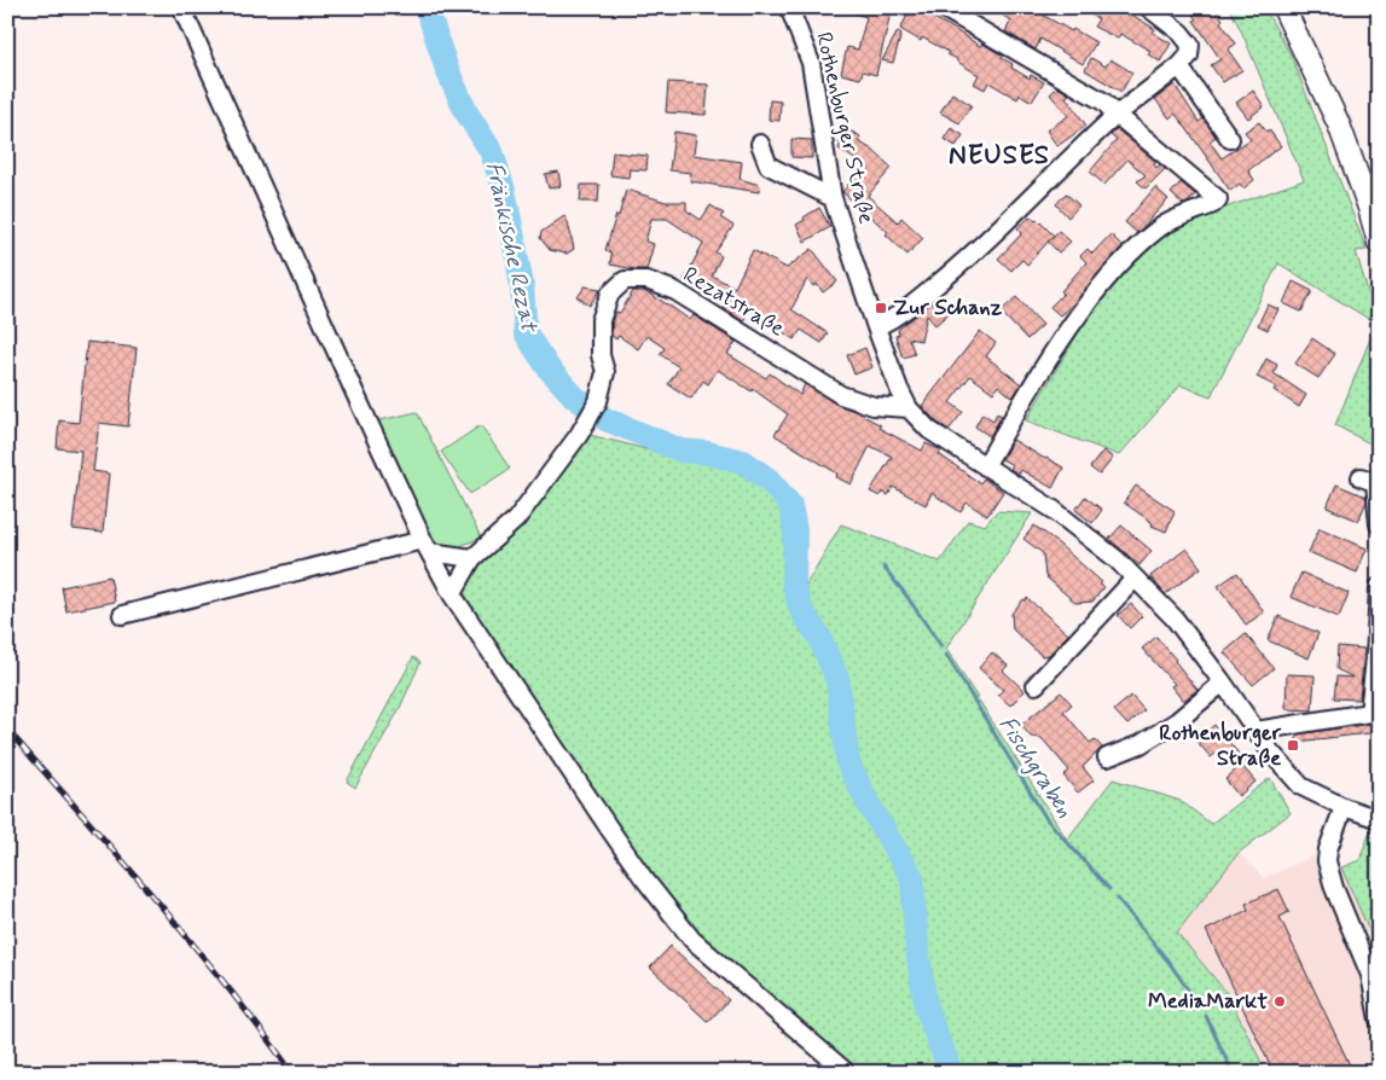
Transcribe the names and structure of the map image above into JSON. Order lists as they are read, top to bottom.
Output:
{
  "streets": {
    "street": ["Rothenburger Straße", "Rezatstraße"]
  },
  "crossings": [
    ["Rothenburger Straße", "Rezatstraße"]
  ],
  "districts": ["NEUSES"],
  "water": ["Fränkische Rezat", "Fischgraben"],
  "places": {
    "transit": ["Zur Schanz", "Rothenburger Straße"],
    "other": ["MediaMarkt"]
  }
}
